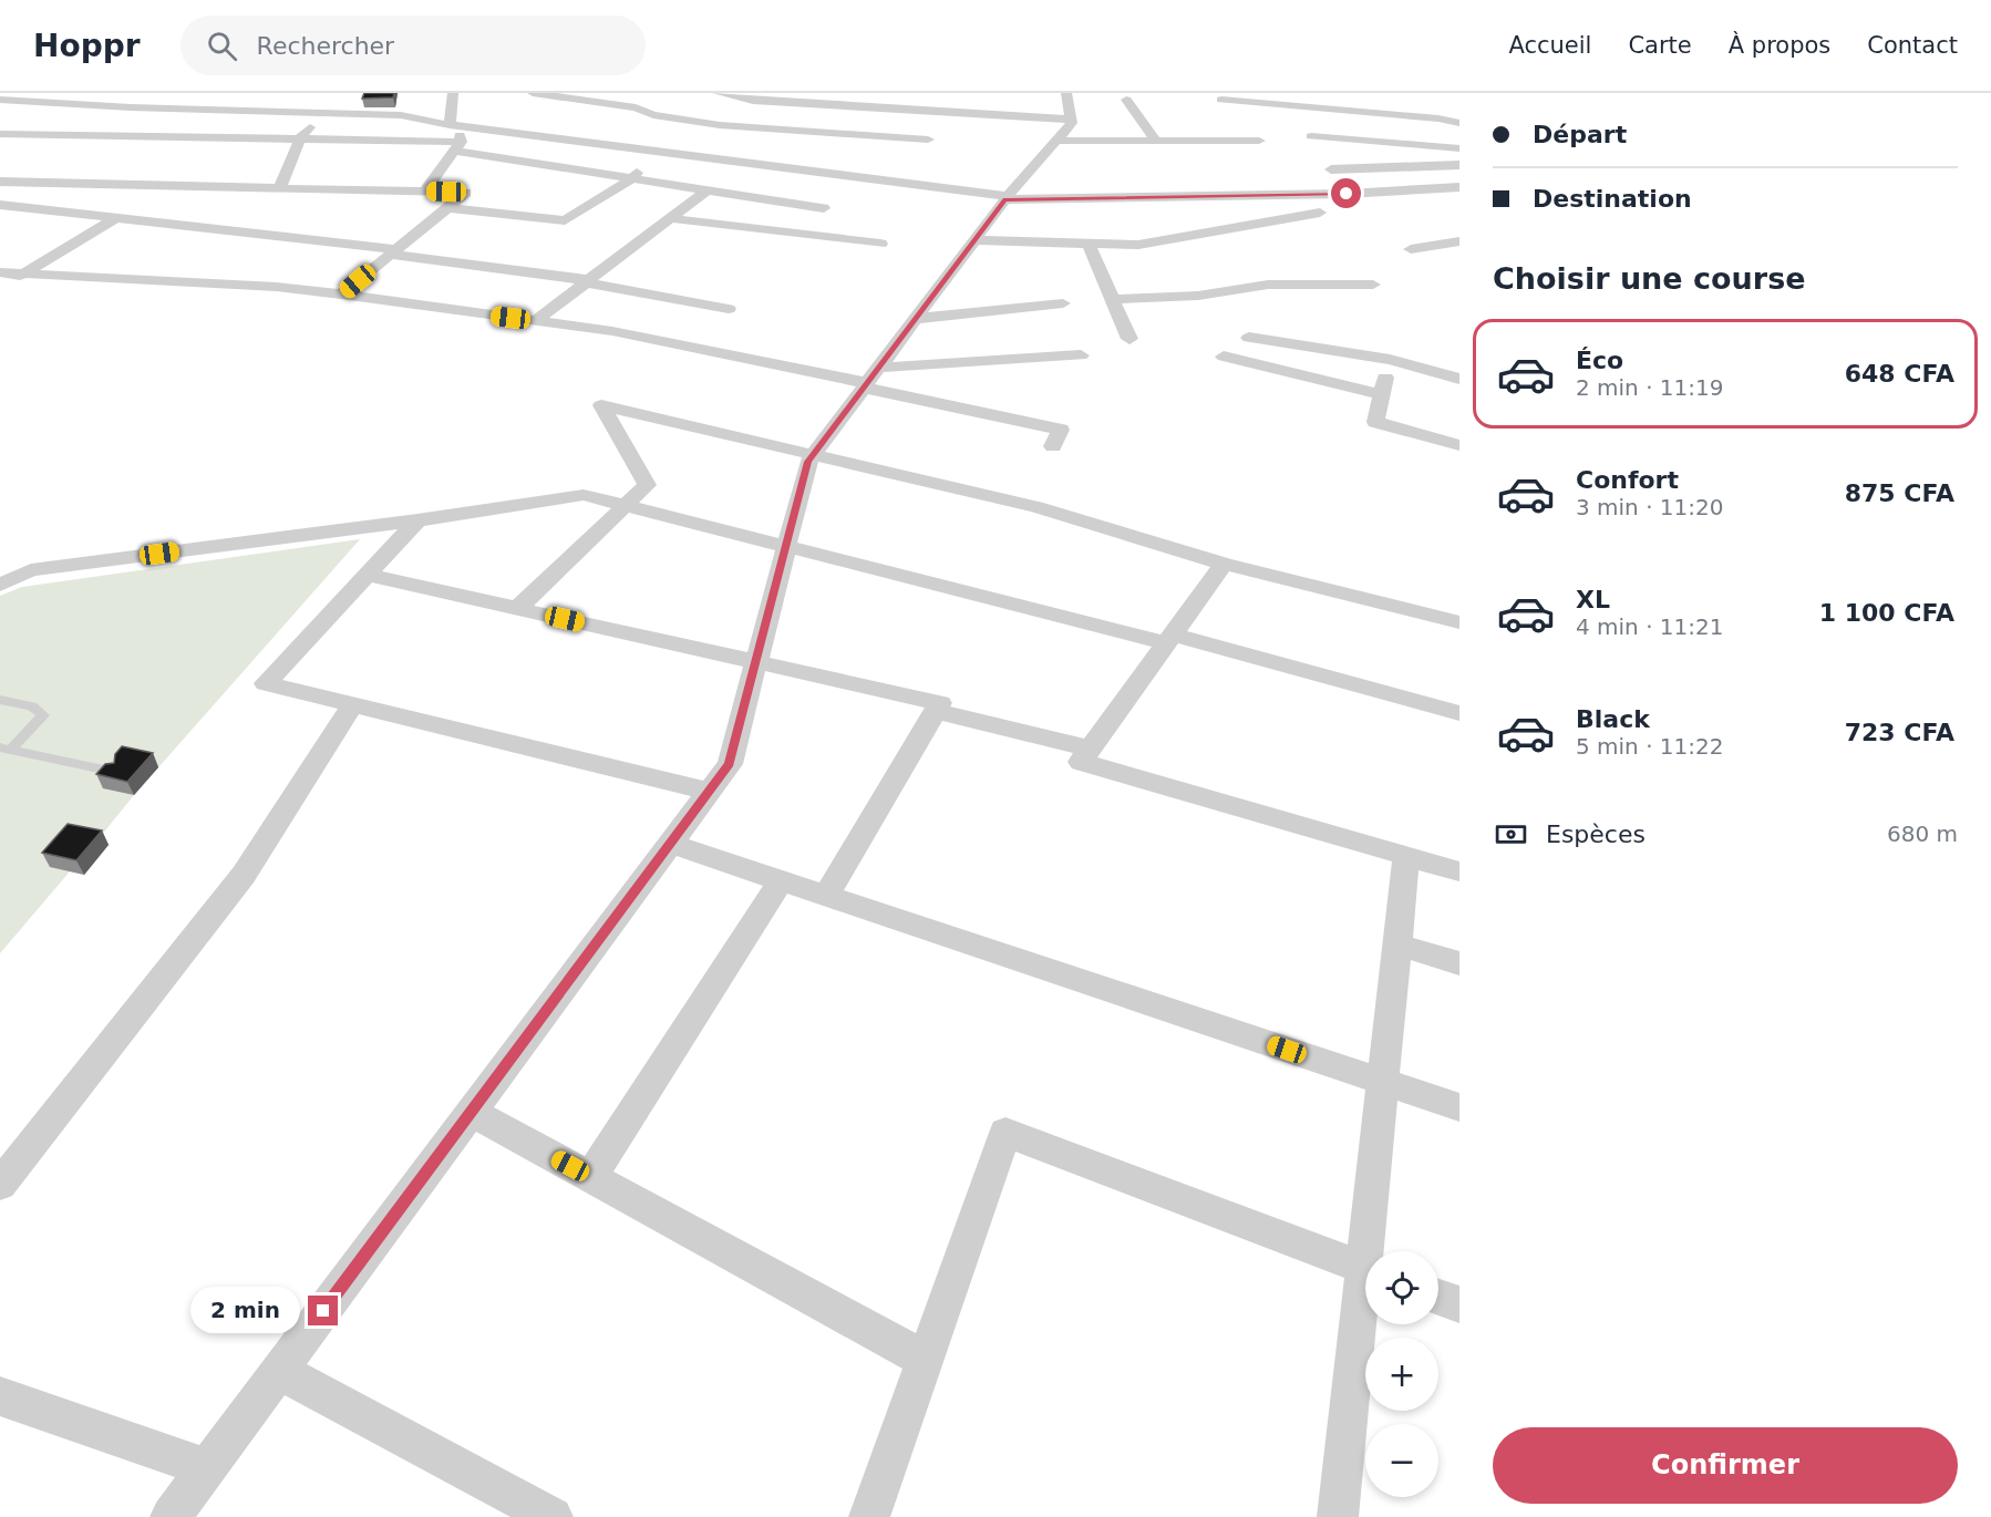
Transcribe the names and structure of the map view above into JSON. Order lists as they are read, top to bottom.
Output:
{
  "page": {
    "header": "Hoppr",
    "search": "Rechercher",
    "nav": [
      "Accueil",
      "Carte",
      "À propos",
      "Contact"
    ],
    "banner": ["Départ", "Destination"],
    "heading": "Choisir une course",
    "list": [
      {
        "name": "Éco",
        "note": "2 min · 11:19",
        "value": "648 CFA"
      },
      {
        "name": "Confort",
        "note": "3 min · 11:20",
        "value": "875 CFA"
      },
      {
        "name": "XL",
        "note": "4 min · 11:21",
        "value": "1 100 CFA"
      },
      {
        "name": "Black",
        "note": "5 min · 11:22",
        "value": "723 CFA"
      }
    ],
    "pay": ["Espèces", "680 m"],
    "map_buttons": ["+", "−"],
    "bubble": "2 min",
    "buttons": "Confirmer"
  }
}
